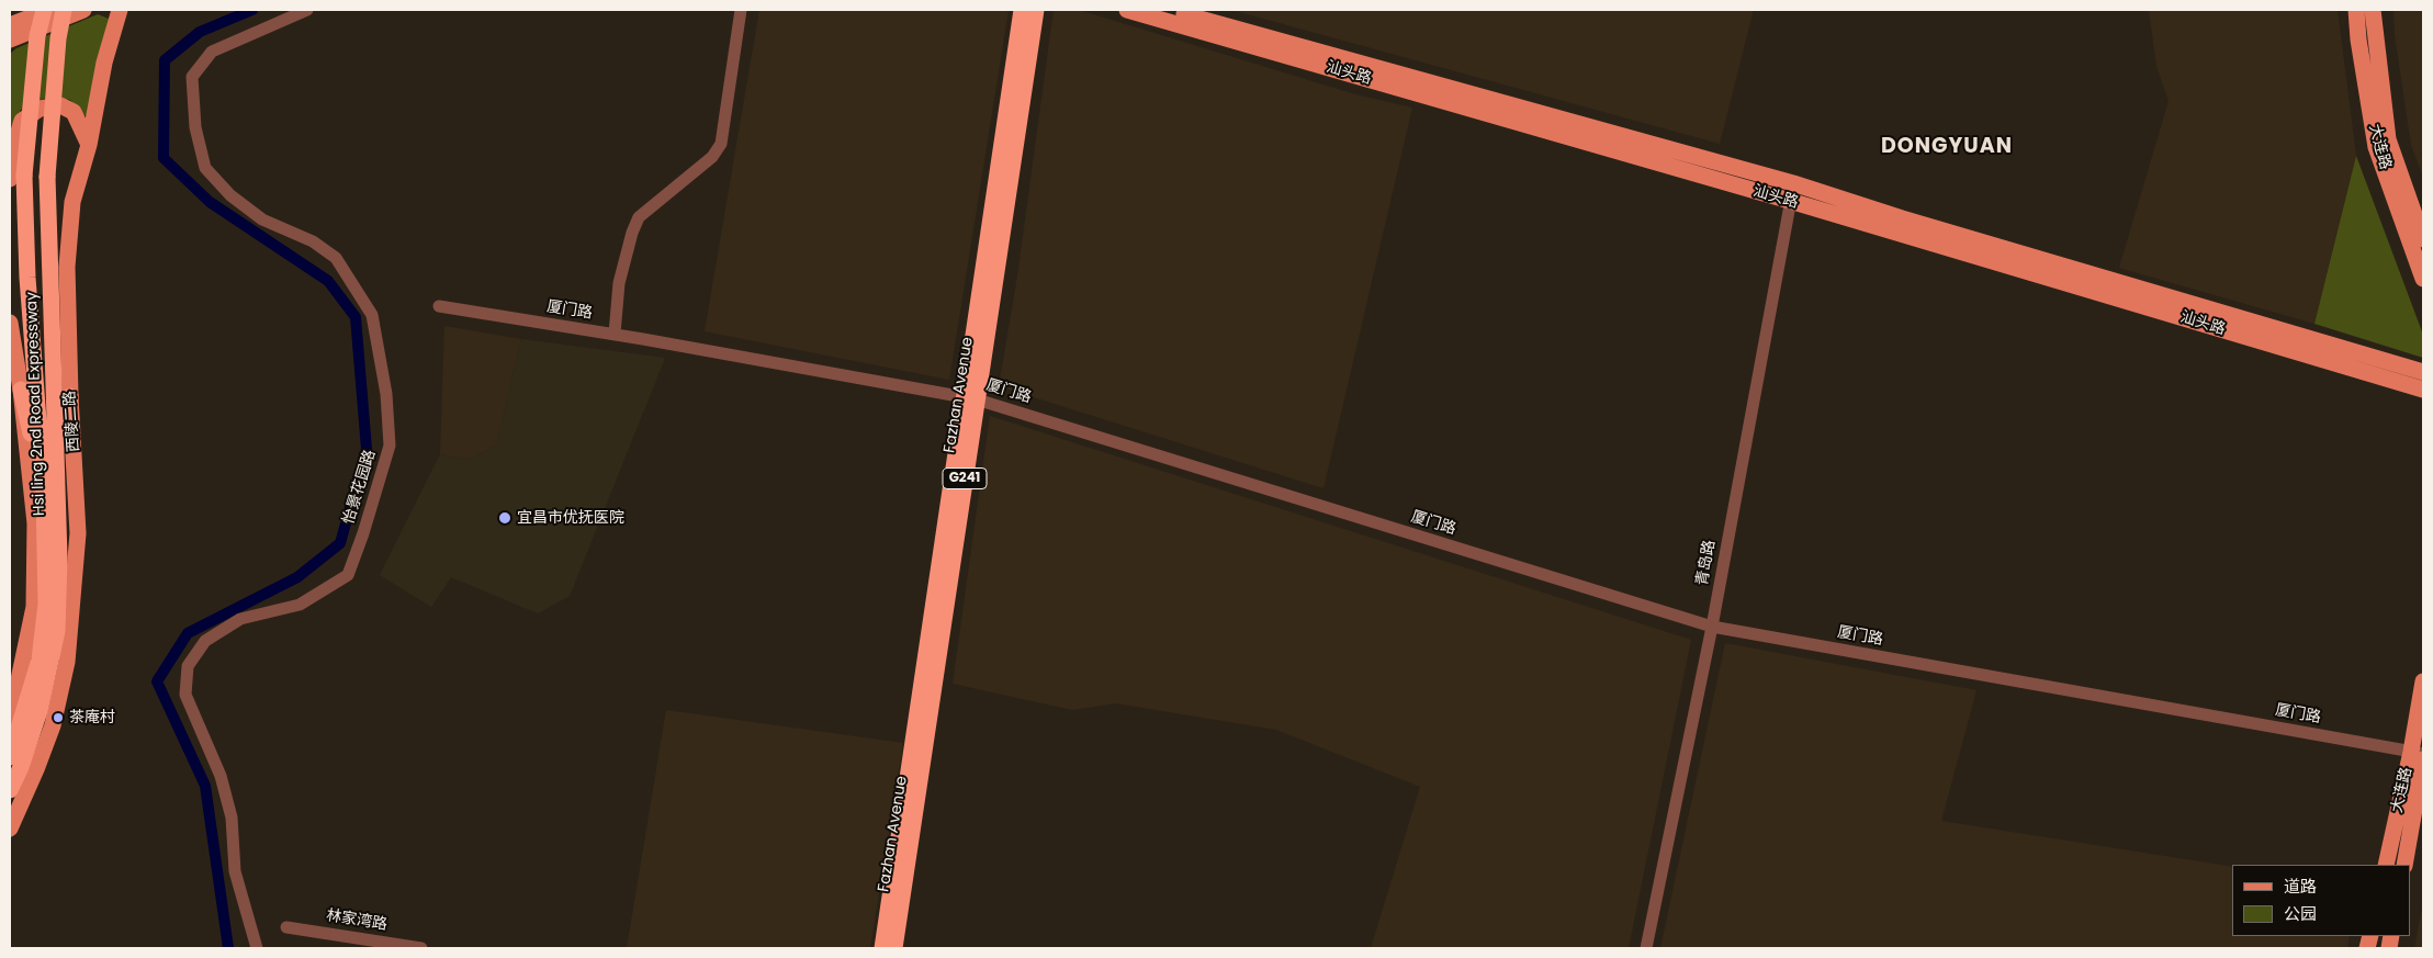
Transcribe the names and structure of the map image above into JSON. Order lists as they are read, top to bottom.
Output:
{
  "streets": {
    "highway": ["Fazhan Avenue", "Hsi ling 2nd Road Expressway", "G241"],
    "main road": ["汕头路", "大连路", "西陵二路"],
    "street": [
      "厦门路",
      "怡景花园路",
      "青岛路",
      "林家湾路"
    ]
  },
  "crossings": [
    ["汕头路", "青岛路"],
    ["大连路", "厦门路"],
    ["厦门路", "Fazhan Avenue"],
    ["厦门路", "青岛路"]
  ],
  "districts": ["DONGYUAN"],
  "places": ["宜昌市优抚医院", "茶庵村"],
  "legend": ["道路", "公园"]
}
